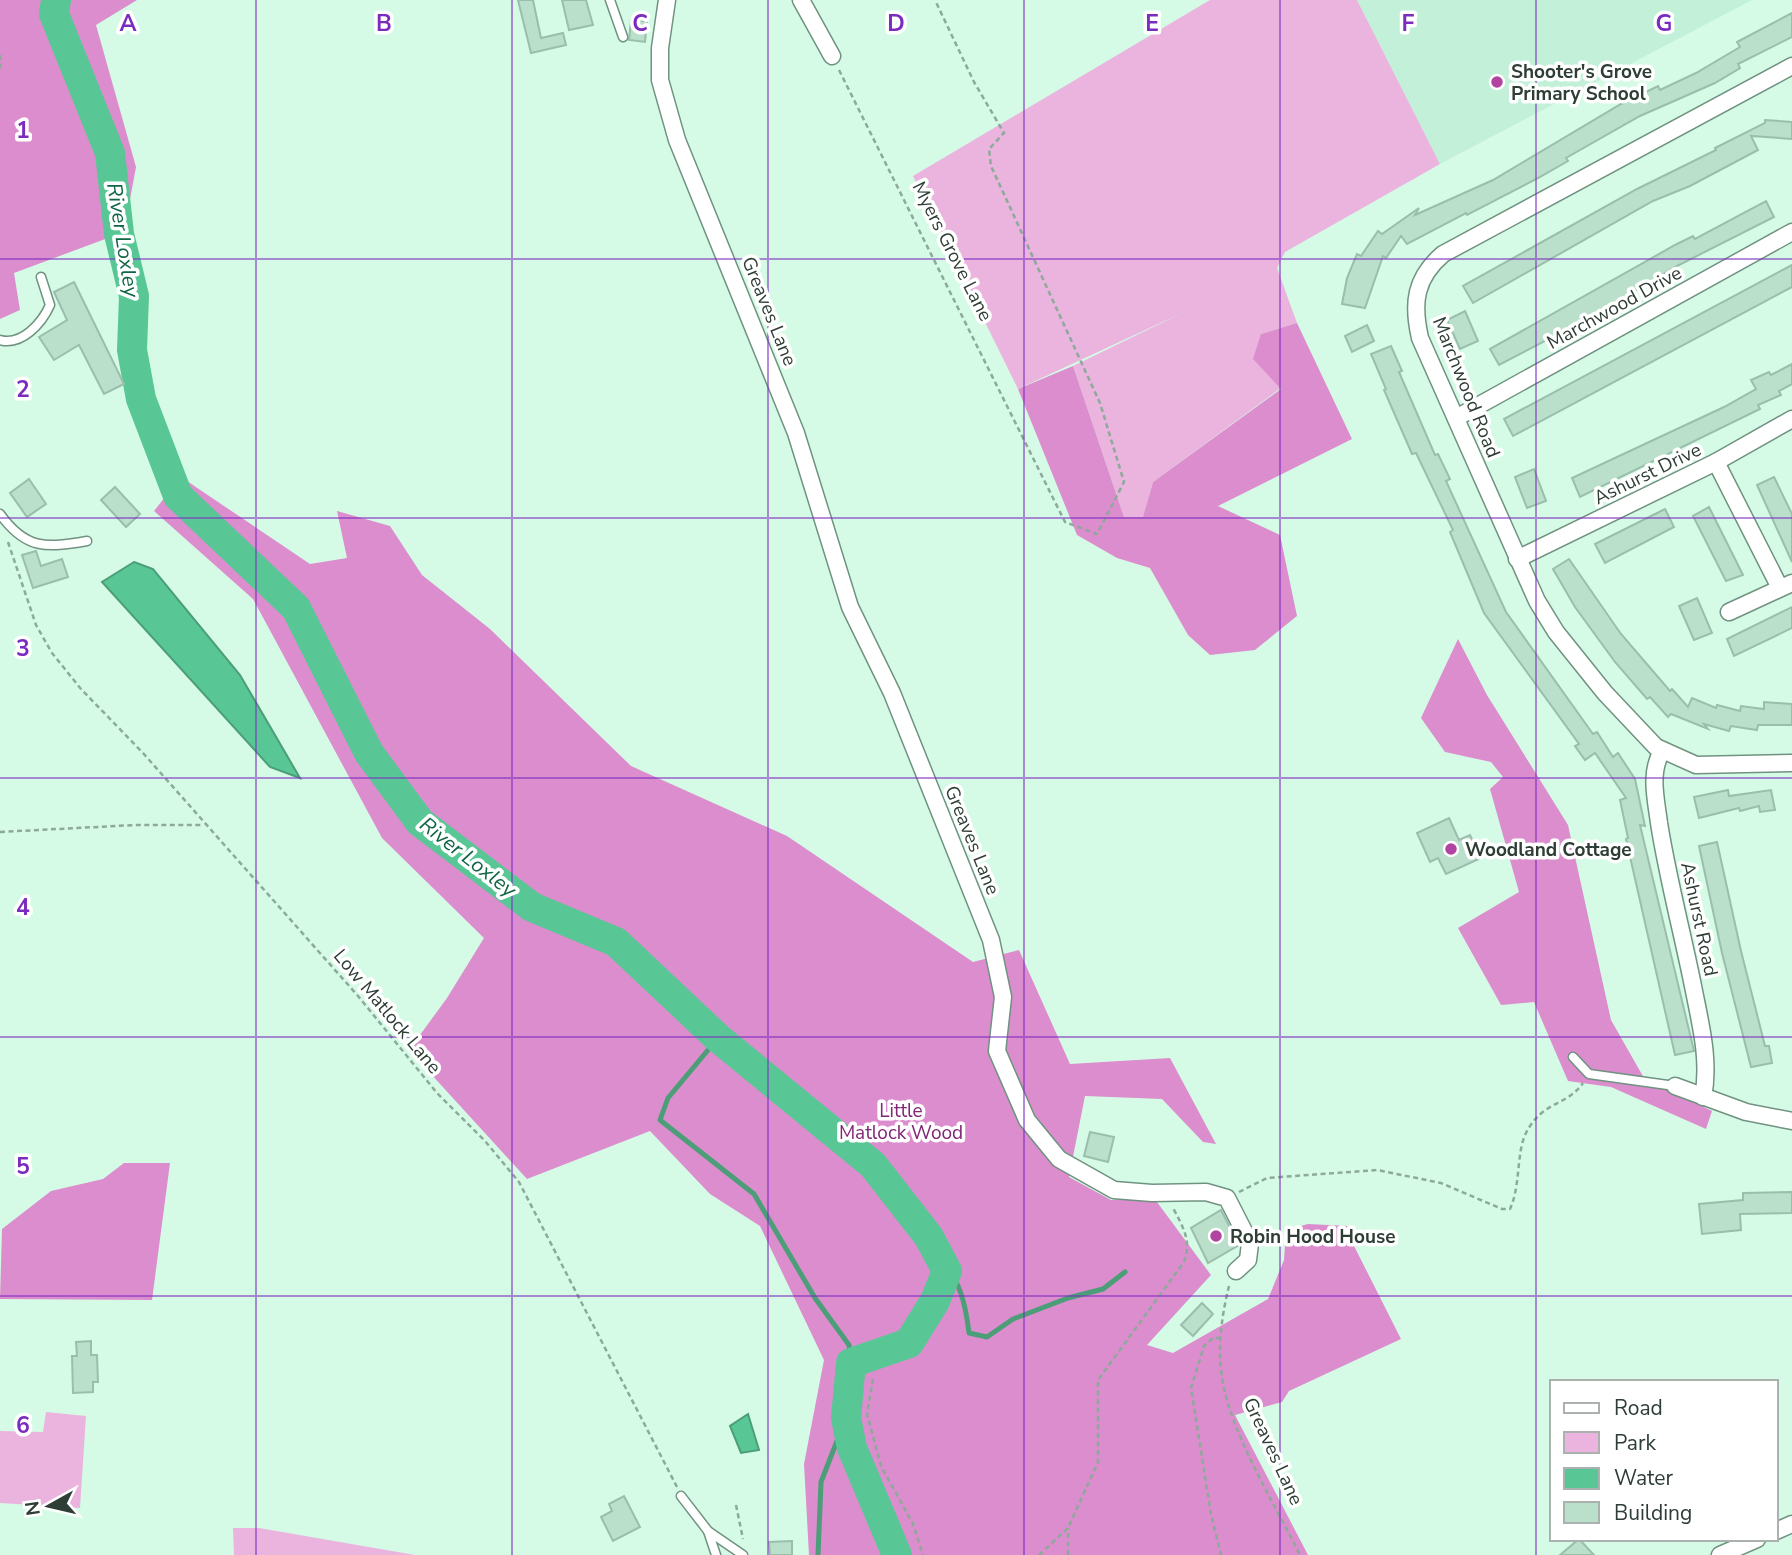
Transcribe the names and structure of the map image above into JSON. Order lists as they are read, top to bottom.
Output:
{
  "streets": {
    "street": [
      "Marchwood Drive",
      "Greaves Lane",
      "Marchwood Road",
      "Ashurst Drive",
      "Ashurst Road"
    ],
    "path": ["Myers Grove Lane", "Low Matlock Lane"]
  },
  "crossings": [
    ["Marchwood Drive", "Marchwood Road"],
    ["Marchwood Road", "Ashurst Drive"],
    ["Marchwood Road", "Ashurst Road"]
  ],
  "water": ["River Loxley"],
  "parks": ["Little Matlock Wood"],
  "places": ["Shooter's Grove Primary School", "Woodland Cottage", "Robin Hood House"],
  "legend": [
    "Road",
    "Park",
    "Water",
    "Building"
  ],
  "north": "left",
  "grid": {
    "columns": [
      "A",
      "B",
      "C",
      "D",
      "E",
      "F",
      "G"
    ],
    "rows": [
      "1",
      "2",
      "3",
      "4",
      "5",
      "6"
    ]
  }
}
